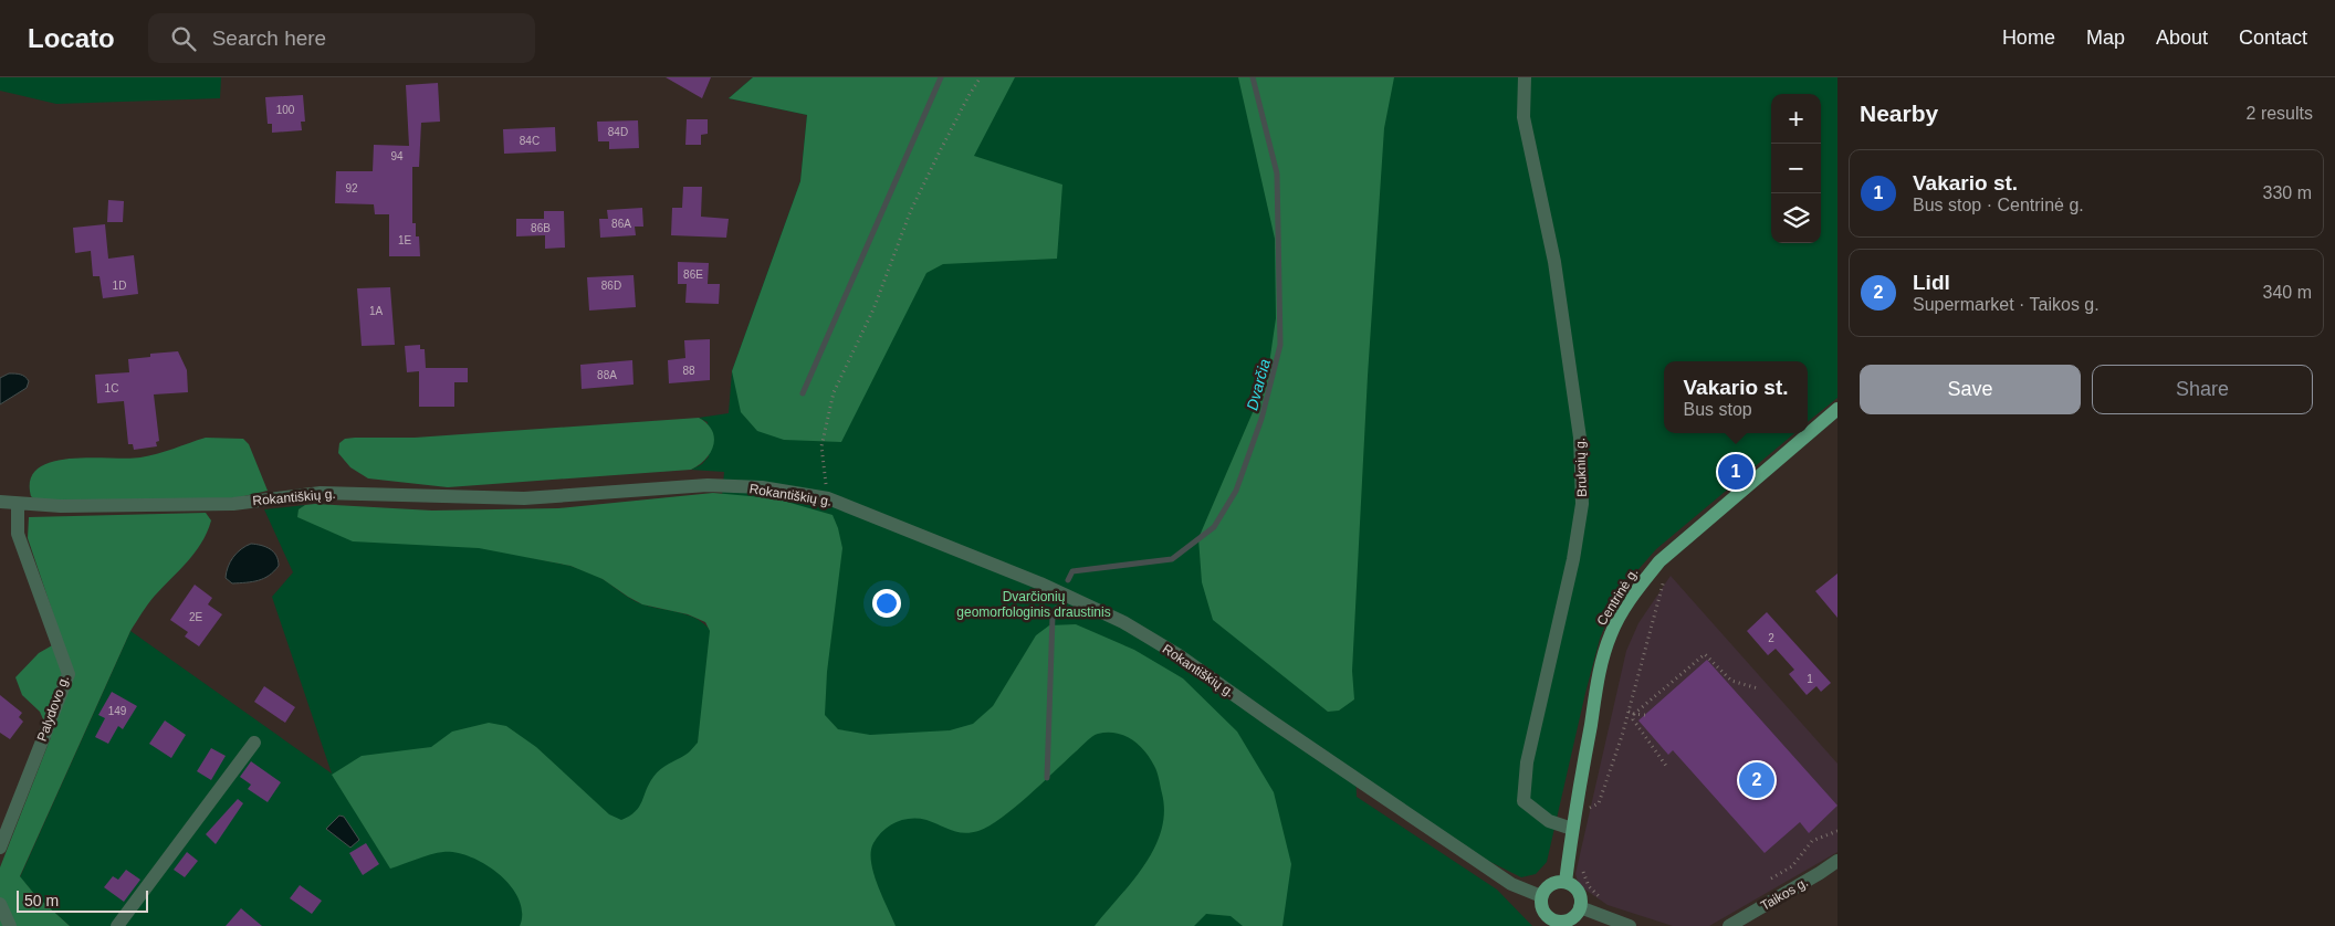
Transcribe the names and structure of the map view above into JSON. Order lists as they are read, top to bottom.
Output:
{
  "streets": {
    "main road": ["Centrinė g."],
    "street": [
      "Bruknių g.",
      "Rokantiškių g.",
      "Palydovo g.",
      "Taikos g."
    ]
  },
  "crossings": [
    ["Bruknių g.", "Centrinė g."],
    ["Rokantiškių g.", "Centrinė g."],
    ["Rokantiškių g.", "Palydovo g."]
  ],
  "water": ["Dvarčia"],
  "parks": ["Dvarčionių geomorfologinis draustinis"],
  "house_numbers": [
    "100",
    "84D",
    "84C",
    "94",
    "92",
    "86A",
    "86B",
    "1E",
    "86E",
    "1D",
    "86D",
    "1A",
    "88",
    "88A",
    "1C",
    "2E",
    "2",
    "1",
    "149"
  ],
  "scale_bar": "50 m",
  "page": {
    "header": "Locato",
    "search": "Search here",
    "nav": [
      "Home",
      "Map",
      "About",
      "Contact"
    ],
    "heading": ["Nearby", "2 results"],
    "map_buttons": ["+", "−"],
    "list": [
      {
        "mark": "1",
        "name": "Vakario st.",
        "note": "Bus stop · Centrinė g.",
        "value": "330 m"
      },
      {
        "mark": "2",
        "name": "Lidl",
        "note": "Supermarket · Taikos g.",
        "value": "340 m"
      }
    ],
    "buttons": ["Save", "Share"],
    "popup": ["Vakario st.", "Bus stop"],
    "pins": ["1", "2"],
    "scale": "50 m"
  }
}
